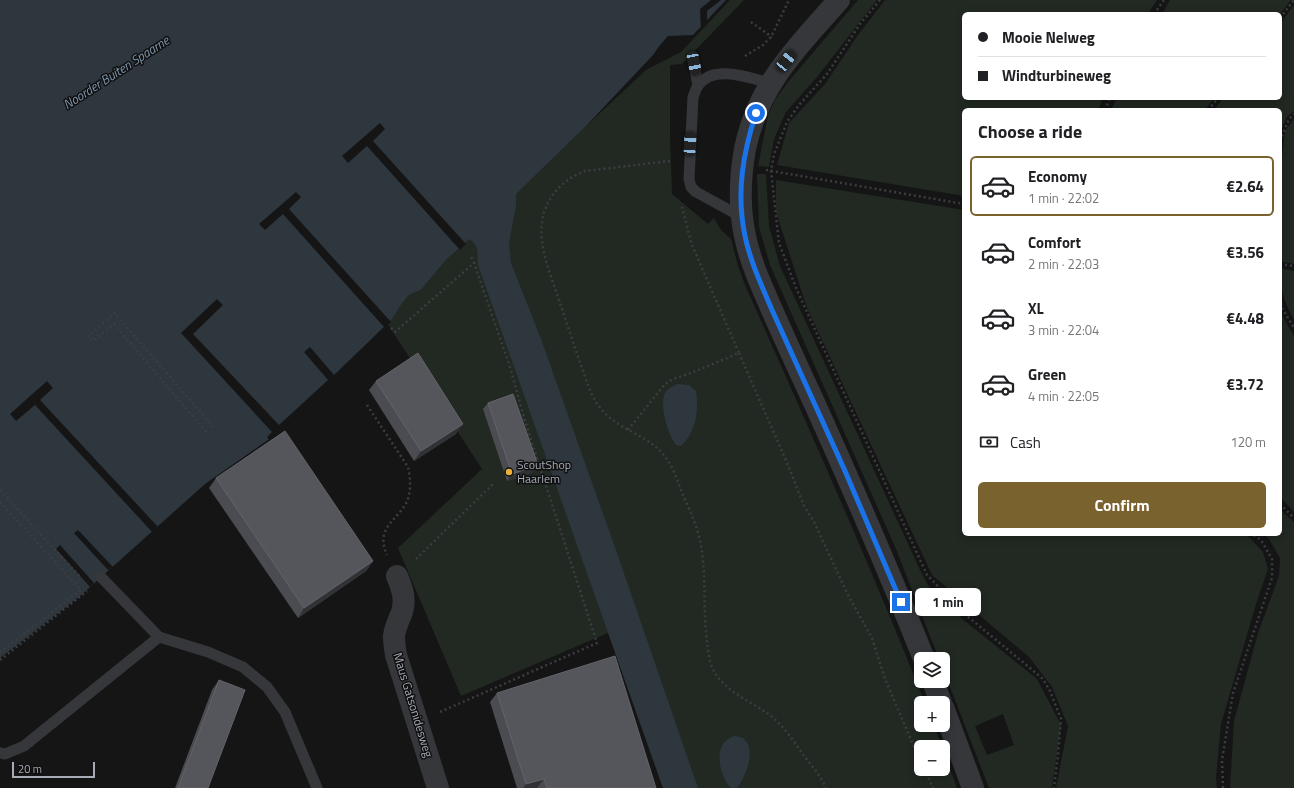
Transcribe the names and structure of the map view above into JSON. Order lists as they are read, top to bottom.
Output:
{
  "streets": {
    "street": ["Maus Gatsonidesweg"]
  },
  "water": ["Noorder Buiten Spaarne"],
  "places": ["ScoutShop Haarlem"],
  "scale_bar": "20 m",
  "page": {
    "banner": ["Mooie Nelweg", "Windturbineweg"],
    "heading": "Choose a ride",
    "list": [
      {
        "name": "Economy",
        "note": "1 min · 22:02",
        "value": "€2.64"
      },
      {
        "name": "Comfort",
        "note": "2 min · 22:03",
        "value": "€3.56"
      },
      {
        "name": "XL",
        "note": "3 min · 22:04",
        "value": "€4.48"
      },
      {
        "name": "Green",
        "note": "4 min · 22:05",
        "value": "€3.72"
      }
    ],
    "pay": ["Cash", "120 m"],
    "buttons": "Confirm",
    "bubble": "1 min",
    "map_buttons": ["+", "−"],
    "scale": "20 m"
  }
}
